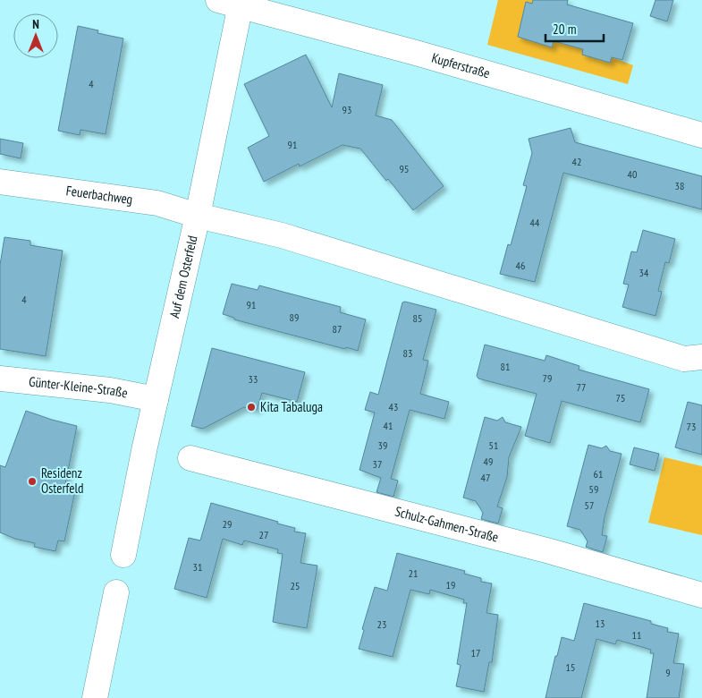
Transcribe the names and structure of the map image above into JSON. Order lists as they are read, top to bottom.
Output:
{
  "streets": {
    "street": [
      "Kupferstraße",
      "Feuerbachweg",
      "Auf dem Osterfeld",
      "Günter-Kleine-Straße",
      "Schulz-Gahmen-Straße"
    ]
  },
  "crossings": [
    ["Kupferstraße", "Auf dem Osterfeld"],
    ["Feuerbachweg", "Auf dem Osterfeld"],
    ["Auf dem Osterfeld", "Günter-Kleine-Straße"]
  ],
  "places": ["Kita Tabaluga", "Residenz Osterfeld"],
  "house_numbers": [
    "4",
    "93",
    "91",
    "42",
    "95",
    "40",
    "38",
    "44",
    "46",
    "34",
    "4",
    "91",
    "89",
    "85",
    "87",
    "83",
    "81",
    "79",
    "33",
    "77",
    "75",
    "43",
    "41",
    "73",
    "39",
    "51",
    "49",
    "37",
    "61",
    "47",
    "59",
    "57",
    "29",
    "27",
    "31",
    "21",
    "19",
    "25",
    "13",
    "23",
    "11",
    "17",
    "15",
    "9"
  ],
  "scale_bar": "20 m",
  "north": "top"
}
